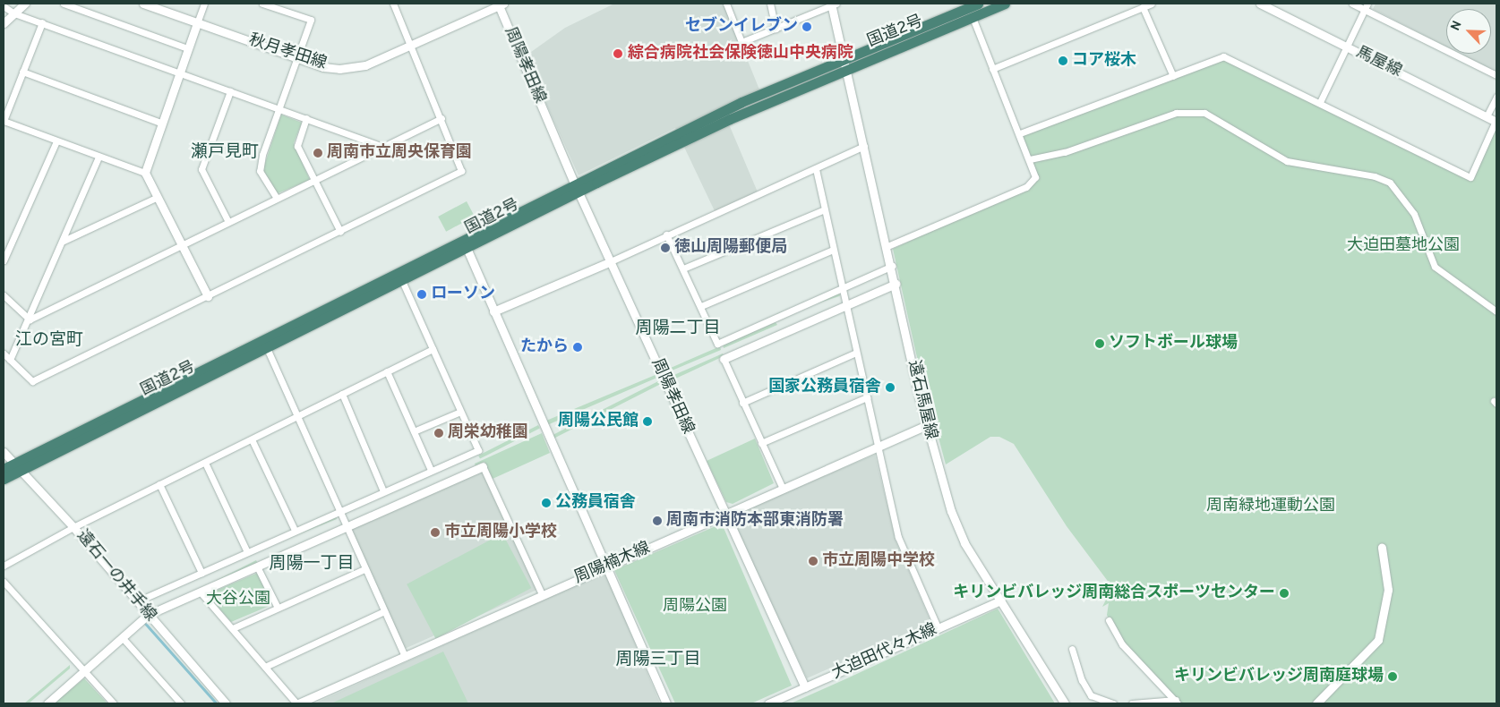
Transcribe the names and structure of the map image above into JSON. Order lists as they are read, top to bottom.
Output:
{
  "streets": {
    "highway": ["国道2号"],
    "street": [
      "秋月孝田線",
      "馬屋線",
      "周陽孝田線",
      "遠石馬屋線",
      "周陽楠木線",
      "遠石一の井手線",
      "大迫田代々木線"
    ]
  },
  "crossings": [
    ["国道2号", "周陽孝田線"],
    ["国道2号", "遠石馬屋線"],
    ["国道2号", "遠石一の井手線"],
    ["秋月孝田線", "周陽孝田線"],
    ["周陽孝田線", "周陽楠木線"],
    ["周陽孝田線", "大迫田代々木線"],
    ["遠石馬屋線", "周陽楠木線"],
    ["遠石馬屋線", "大迫田代々木線"]
  ],
  "districts": [
    "瀬戸見町",
    "周陽二丁目",
    "江の宮町",
    "周陽一丁目",
    "周陽三丁目"
  ],
  "parks": [
    "大迫田墓地公園",
    "周南緑地運動公園",
    "大谷公園",
    "周陽公園"
  ],
  "places": [
    "セブンイレブン",
    "綜合病院社会保険徳山中央病院",
    "コア桜木",
    "周南市立周央保育園",
    "徳山周陽郵便局",
    "ローソン",
    "ソフトボール球場",
    "たから",
    "国家公務員宿舎",
    "周陽公民館",
    "周栄幼稚園",
    "公務員宿舎",
    "周南市消防本部東消防署",
    "市立周陽小学校",
    "市立周陽中学校",
    "キリンビバレッジ周南総合スポーツセンター",
    "キリンビバレッジ周南庭球場"
  ],
  "north": "top left"
}
